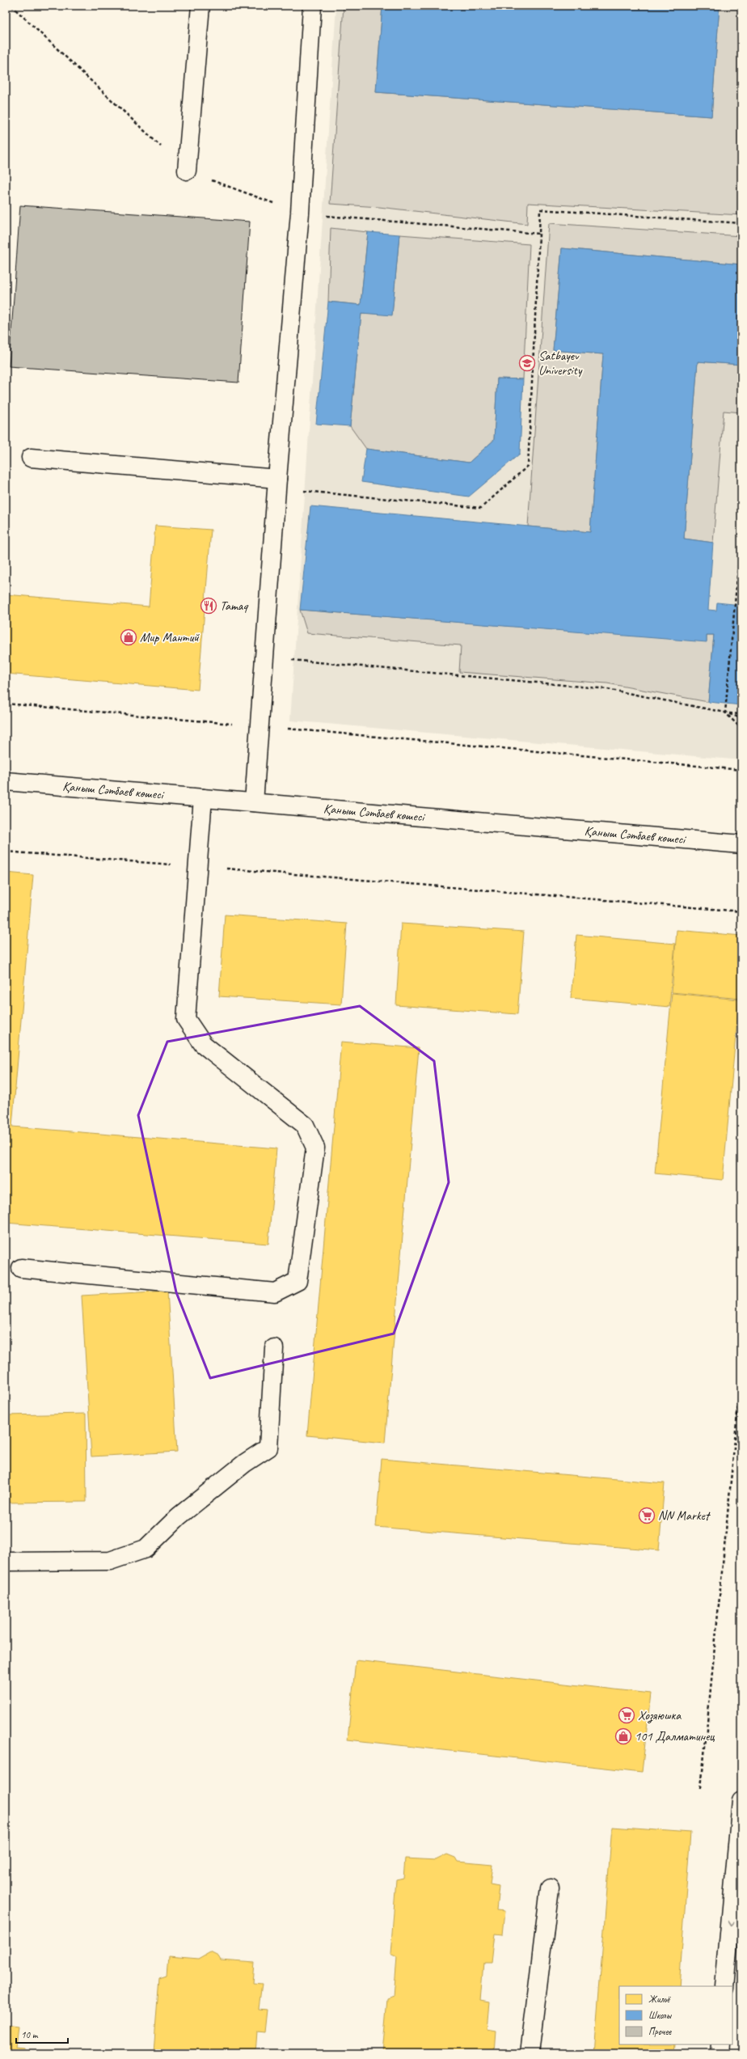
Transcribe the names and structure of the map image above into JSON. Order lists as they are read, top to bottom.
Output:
{
  "streets": {
    "street": ["Қаныш Сәтбаев көшесі"]
  },
  "places": {
    "school or university": ["Satbayev University"],
    "restaurant": ["Tamaq"],
    "shop": ["Мир Мантий", "101 Далматинец"],
    "supermarket": ["NN Market", "Хозяюшка"]
  },
  "legend": ["Жильё", "Школы", "Прочее"],
  "scale_bar": "10 m"
}
